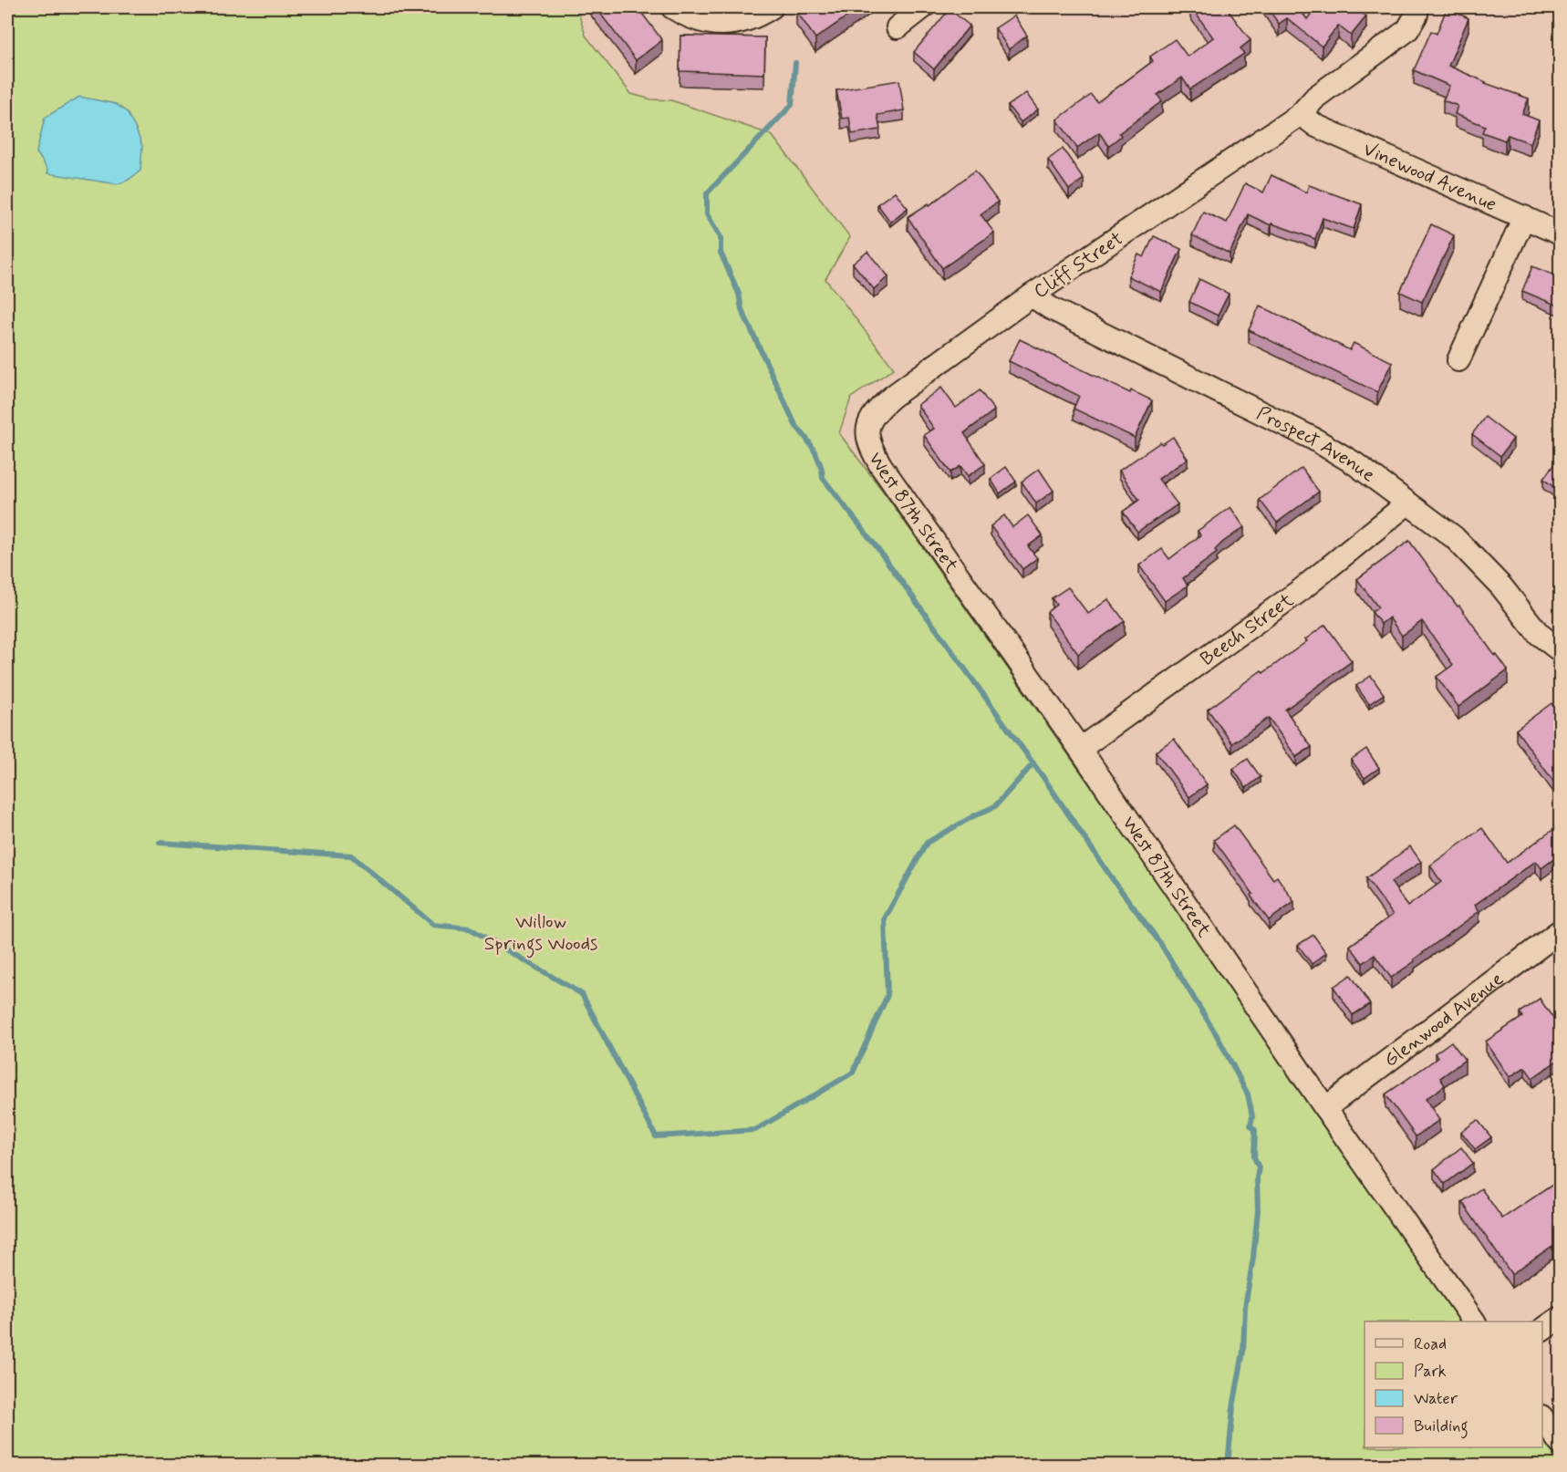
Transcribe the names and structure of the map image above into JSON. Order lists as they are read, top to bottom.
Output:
{
  "streets": {
    "street": [
      "Vinewood Avenue",
      "Cliff Street",
      "Prospect Avenue",
      "West 87th Street",
      "Beech Street",
      "Glenwood Avenue"
    ]
  },
  "crossings": [
    ["Vinewood Avenue", "Cliff Street"],
    ["Cliff Street", "Prospect Avenue"],
    ["Cliff Street", "West 87th Street"],
    ["Prospect Avenue", "Beech Street"],
    ["West 87th Street", "Beech Street"],
    ["West 87th Street", "Glenwood Avenue"]
  ],
  "parks": ["Willow Springs Woods"],
  "legend": [
    "Road",
    "Park",
    "Water",
    "Building"
  ]
}
